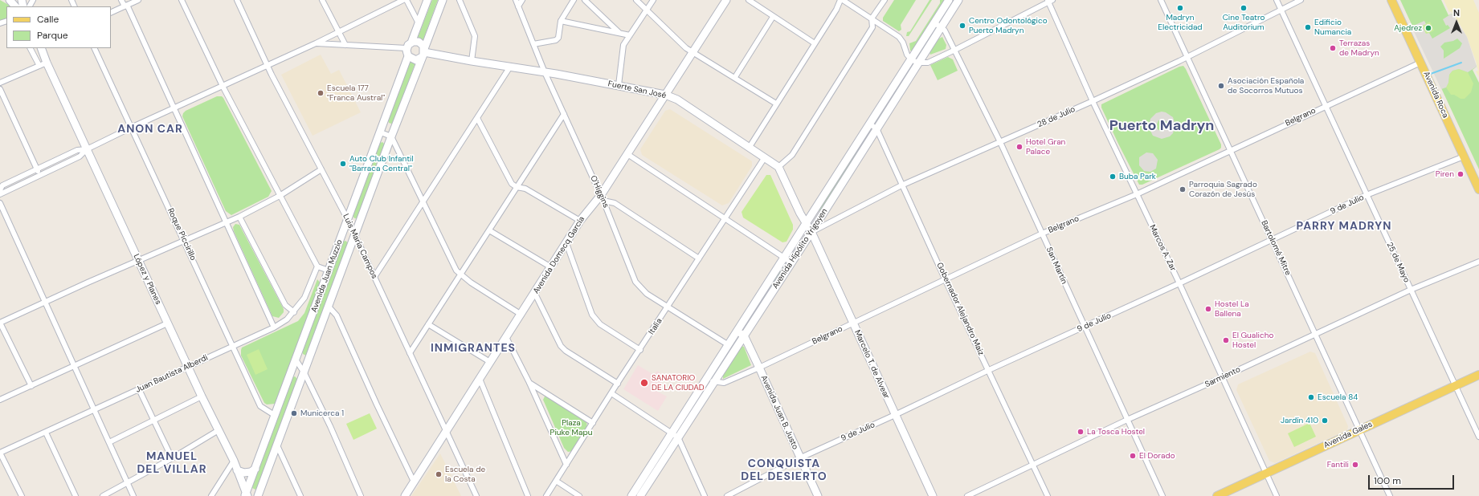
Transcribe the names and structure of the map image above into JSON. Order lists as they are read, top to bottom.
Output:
{
  "streets": {
    "main road": [
      "Fuerte San José",
      "Avenida Roca",
      "Avenida Hipólito Yrigoyen",
      "Avenida Domecq García",
      "Avenida Juan Muzzio",
      "López y Planes",
      "Marcelo T. de Alvear",
      "Avenida Juan B. Justo",
      "Avenida Gales"
    ],
    "street": [
      "28 de Julio",
      "Belgrano",
      "O'Higgins",
      "9 de Julio",
      "Roque Piccirillo",
      "Luis María Campos",
      "Marcos A. Zar",
      "Bartolomé Mitre",
      "25 de Mayo",
      "San Martín",
      "Gobernador Alejandro Maiz",
      "Italia",
      "Juan Bautista Alberdi",
      "Sarmiento"
    ]
  },
  "crossings": [
    ["Fuerte San José", "28 de Julio"],
    ["Fuerte San José", "O'Higgins"],
    ["Fuerte San José", "Avenida Hipólito Yrigoyen"],
    ["Fuerte San José", "Avenida Domecq García"],
    ["Fuerte San José", "Avenida Juan Muzzio"],
    ["Fuerte San José", "Italia"],
    ["Fuerte San José", "Marcelo T. de Alvear"],
    ["Avenida Roca", "Belgrano"],
    ["Avenida Roca", "9 de Julio"],
    ["28 de Julio", "Marcos A. Zar"],
    ["28 de Julio", "Bartolomé Mitre"],
    ["28 de Julio", "Avenida Hipólito Yrigoyen"],
    ["28 de Julio", "25 de Mayo"],
    ["28 de Julio", "San Martín"],
    ["28 de Julio", "Gobernador Alejandro Maiz"],
    ["28 de Julio", "Marcelo T. de Alvear"],
    ["Belgrano", "Marcos A. Zar"],
    ["Belgrano", "Bartolomé Mitre"],
    ["Belgrano", "Avenida Hipólito Yrigoyen"],
    ["Belgrano", "25 de Mayo"],
    ["Belgrano", "San Martín"],
    ["Belgrano", "Gobernador Alejandro Maiz"],
    ["Belgrano", "Marcelo T. de Alvear"],
    ["Belgrano", "Avenida Juan B. Justo"],
    ["O'Higgins", "Avenida Hipólito Yrigoyen"],
    ["O'Higgins", "Avenida Domecq García"],
    ["O'Higgins", "Italia"],
    ["9 de Julio", "Marcos A. Zar"],
    ["9 de Julio", "Bartolomé Mitre"],
    ["9 de Julio", "25 de Mayo"],
    ["9 de Julio", "San Martín"],
    ["9 de Julio", "Gobernador Alejandro Maiz"],
    ["9 de Julio", "Marcelo T. de Alvear"],
    ["9 de Julio", "Avenida Juan B. Justo"],
    ["Roque Piccirillo", "Avenida Juan Muzzio"],
    ["Roque Piccirillo", "Juan Bautista Alberdi"],
    ["Luis María Campos", "Avenida Domecq García"],
    ["Luis María Campos", "Avenida Juan Muzzio"],
    ["Marcos A. Zar", "Sarmiento"],
    ["Marcos A. Zar", "Avenida Gales"],
    ["Bartolomé Mitre", "Sarmiento"],
    ["Bartolomé Mitre", "Avenida Gales"],
    ["Avenida Hipólito Yrigoyen", "San Martín"],
    ["Avenida Hipólito Yrigoyen", "Gobernador Alejandro Maiz"],
    ["Avenida Hipólito Yrigoyen", "Marcelo T. de Alvear"],
    ["Avenida Hipólito Yrigoyen", "Avenida Juan B. Justo"],
    ["25 de Mayo", "Sarmiento"],
    ["25 de Mayo", "Avenida Gales"],
    ["San Martín", "Sarmiento"],
    ["Avenida Juan Muzzio", "López y Planes"],
    ["López y Planes", "Juan Bautista Alberdi"],
    ["Gobernador Alejandro Maiz", "Sarmiento"]
  ],
  "districts": [
    "Puerto Madryn",
    "ANON CAR",
    "PARRY MADRYN",
    "INMIGRANTES",
    "MANUEL DEL VILLAR",
    "CONQUISTA DEL DESIERTO"
  ],
  "parks": ["Plaza Piuke Mapu"],
  "places": [
    "Madryn Electricidad",
    "Cine Teatro Auditorium",
    "Centro Odontológico Puerto Madryn",
    "Edificio Numancia",
    "Ajedrez",
    "Terrazas de Madryn",
    "Asociación Española de Socorros Mutuos",
    "Escuela 177 \"Franca Austral\"",
    "Hotel Gran Palace",
    "Auto Club Infantil \"Barraca Central\"",
    "Piren",
    "Buba Park",
    "Parroquia Sagrado Corazón de Jesús",
    "Hostel La Ballena",
    "El Gualicho Hostel",
    "SANATORIO DE LA CIUDAD",
    "Escuela 84",
    "Municerca 1",
    "Jardín 410",
    "La Tosca Hostel",
    "El Dorado",
    "Fantili",
    "Escuela de la Costa"
  ],
  "legend": ["Calle", "Parque"],
  "scale_bar": "100 m",
  "north": "top"
}
